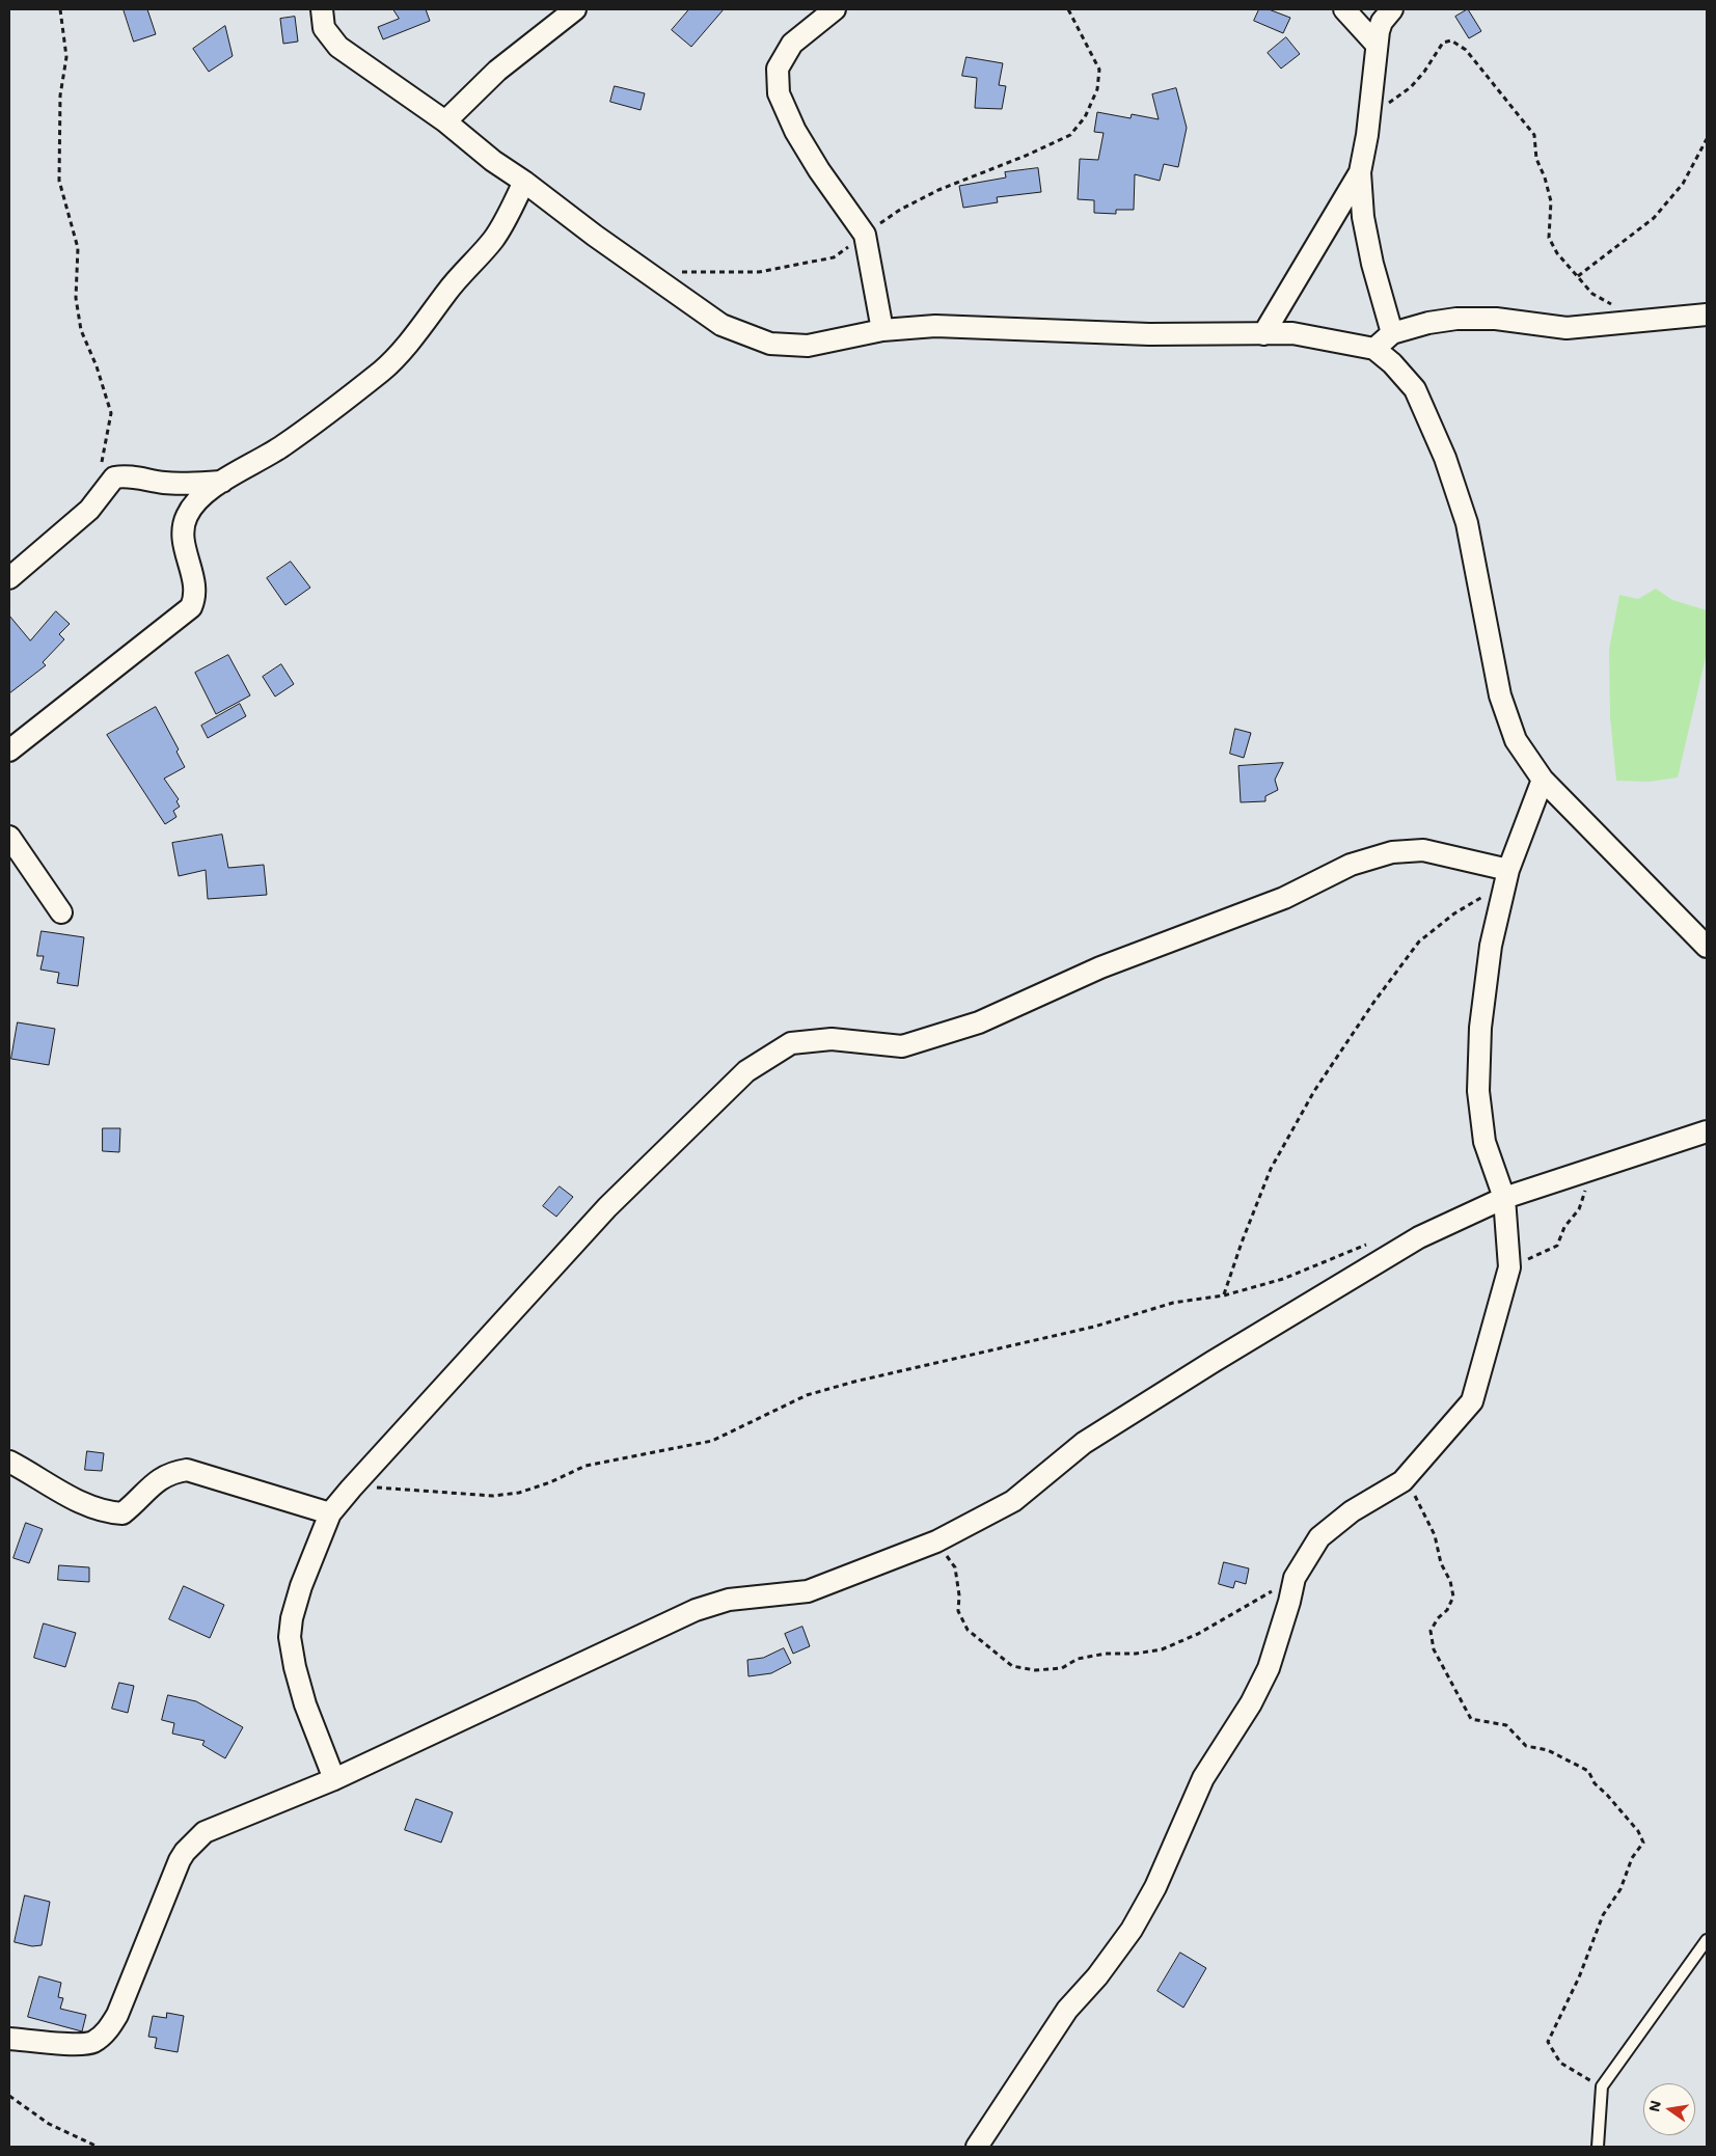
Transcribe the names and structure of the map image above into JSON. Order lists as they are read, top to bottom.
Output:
{
  "north": "left"
}
